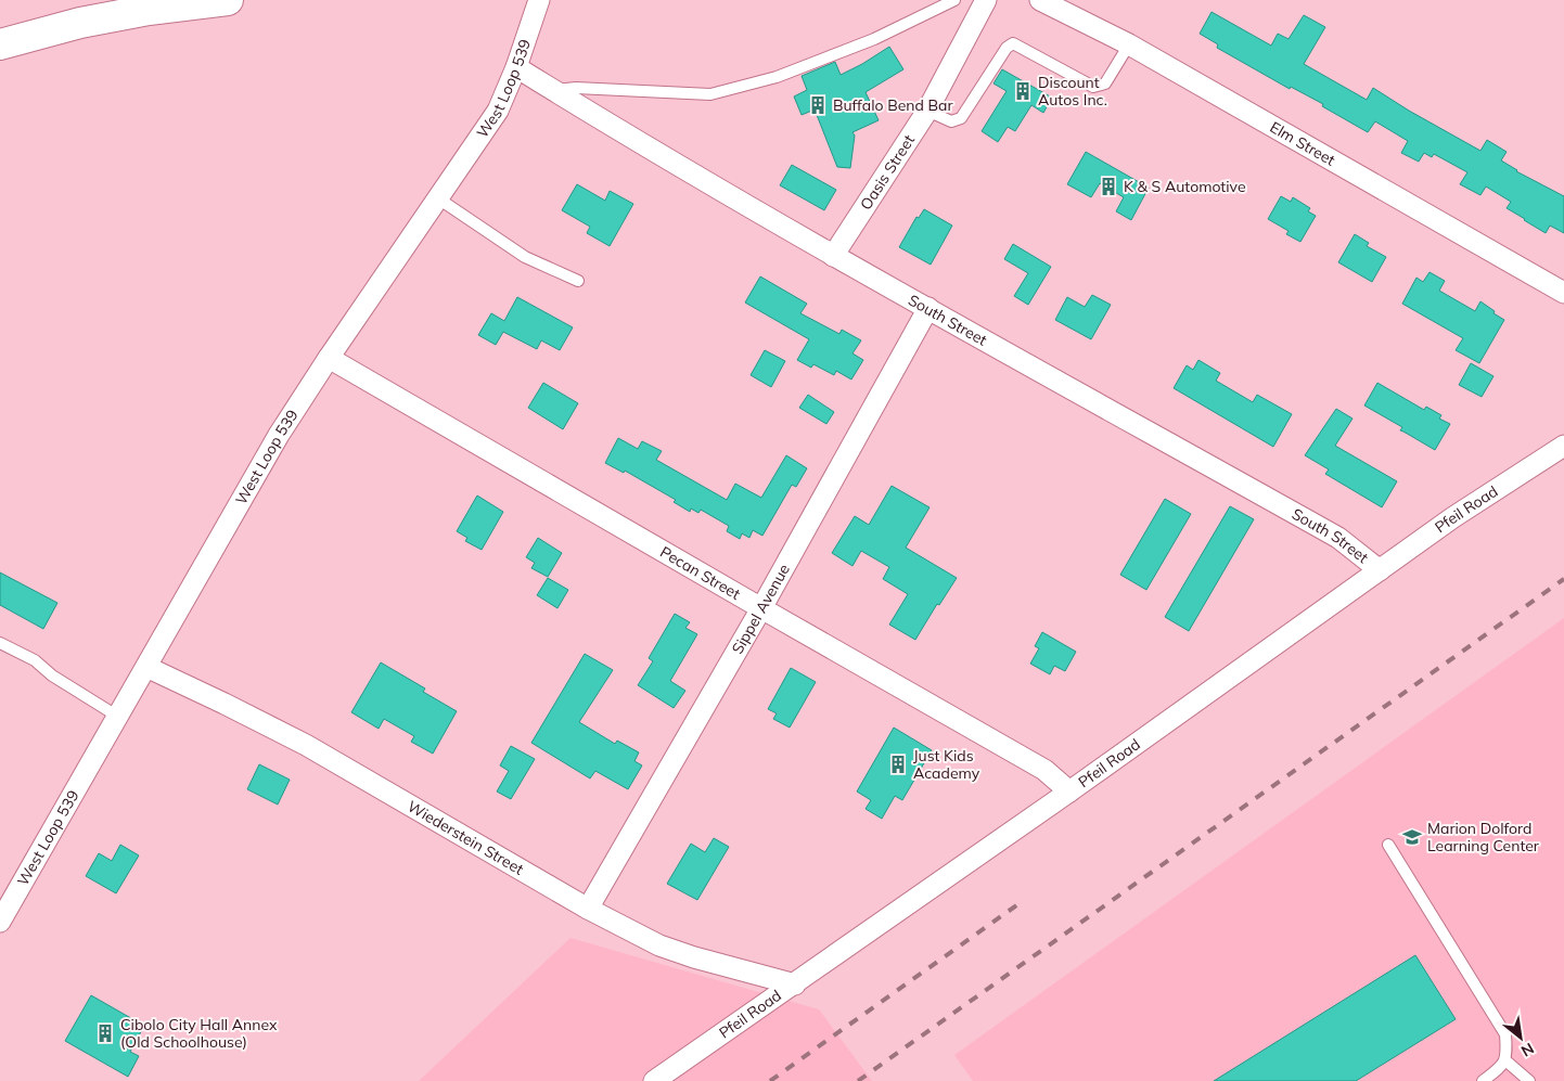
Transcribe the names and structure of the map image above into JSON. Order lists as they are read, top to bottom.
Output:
{
  "streets": {
    "street": [
      "West Loop 539",
      "Elm Street",
      "Oasis Street",
      "South Street",
      "Pfeil Road",
      "Pecan Street",
      "Sippel Avenue",
      "Wiederstein Street"
    ]
  },
  "crossings": [
    ["West Loop 539", "South Street"],
    ["West Loop 539", "Pecan Street"],
    ["West Loop 539", "Wiederstein Street"],
    ["Oasis Street", "South Street"],
    ["South Street", "Pfeil Road"],
    ["South Street", "Sippel Avenue"],
    ["Pfeil Road", "Pecan Street"],
    ["Pfeil Road", "Wiederstein Street"],
    ["Pecan Street", "Sippel Avenue"],
    ["Sippel Avenue", "Wiederstein Street"]
  ],
  "places": {
    "building": [
      "Discount Autos Inc.",
      "Buffalo Bend Bar",
      "K & S Automotive",
      "Just Kids Academy",
      "Cibolo City Hall Annex (Old Schoolhouse)"
    ],
    "school or university": ["Marion Dolford Learning Center"]
  },
  "north": "bottom right"
}
